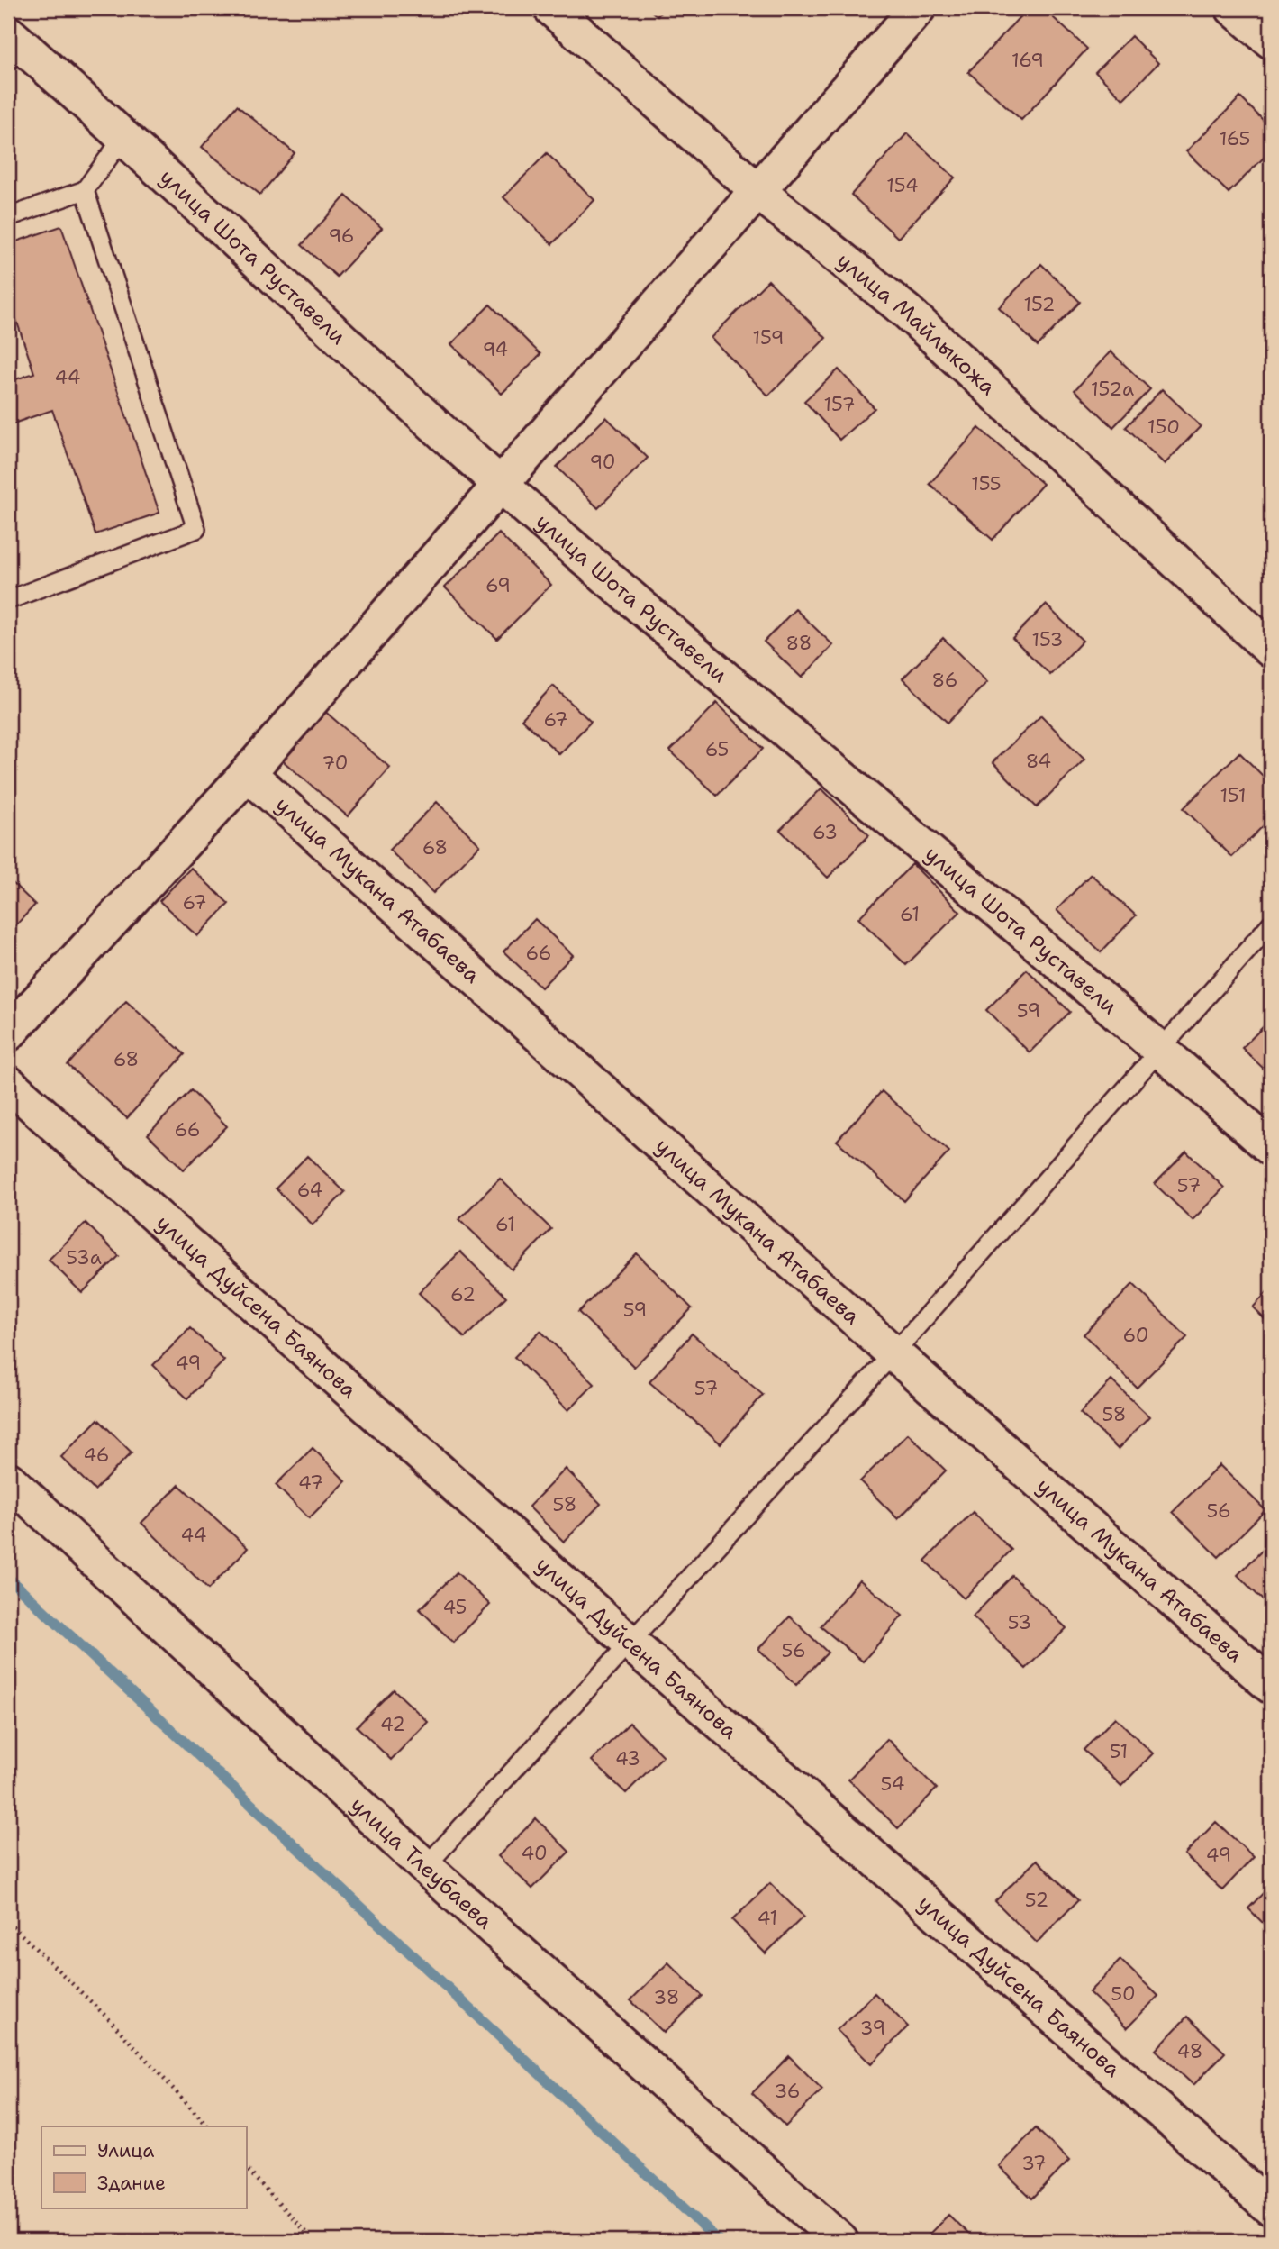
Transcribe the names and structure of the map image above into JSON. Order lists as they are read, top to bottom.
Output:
{
  "streets": {
    "street": [
      "улица Шота Руставели",
      "улица Майлыкожа",
      "улица Мукана Атабаева",
      "улица Дуйсена Баянова",
      "улица Тлеубаева"
    ]
  },
  "house_numbers": [
    "169",
    "165",
    "154",
    "96",
    "152",
    "159",
    "94",
    "44",
    "152а",
    "157",
    "150",
    "90",
    "155",
    "69",
    "153",
    "88",
    "86",
    "67",
    "65",
    "84",
    "70",
    "151",
    "63",
    "68",
    "67",
    "61",
    "66",
    "59",
    "68",
    "66",
    "57",
    "64",
    "61",
    "53а",
    "62",
    "59",
    "60",
    "49",
    "57",
    "58",
    "46",
    "47",
    "58",
    "56",
    "44",
    "45",
    "53",
    "56",
    "42",
    "51",
    "43",
    "54",
    "40",
    "49",
    "52",
    "41",
    "50",
    "38",
    "39",
    "48",
    "36",
    "37"
  ],
  "legend": ["Улица", "Здание"]
}
